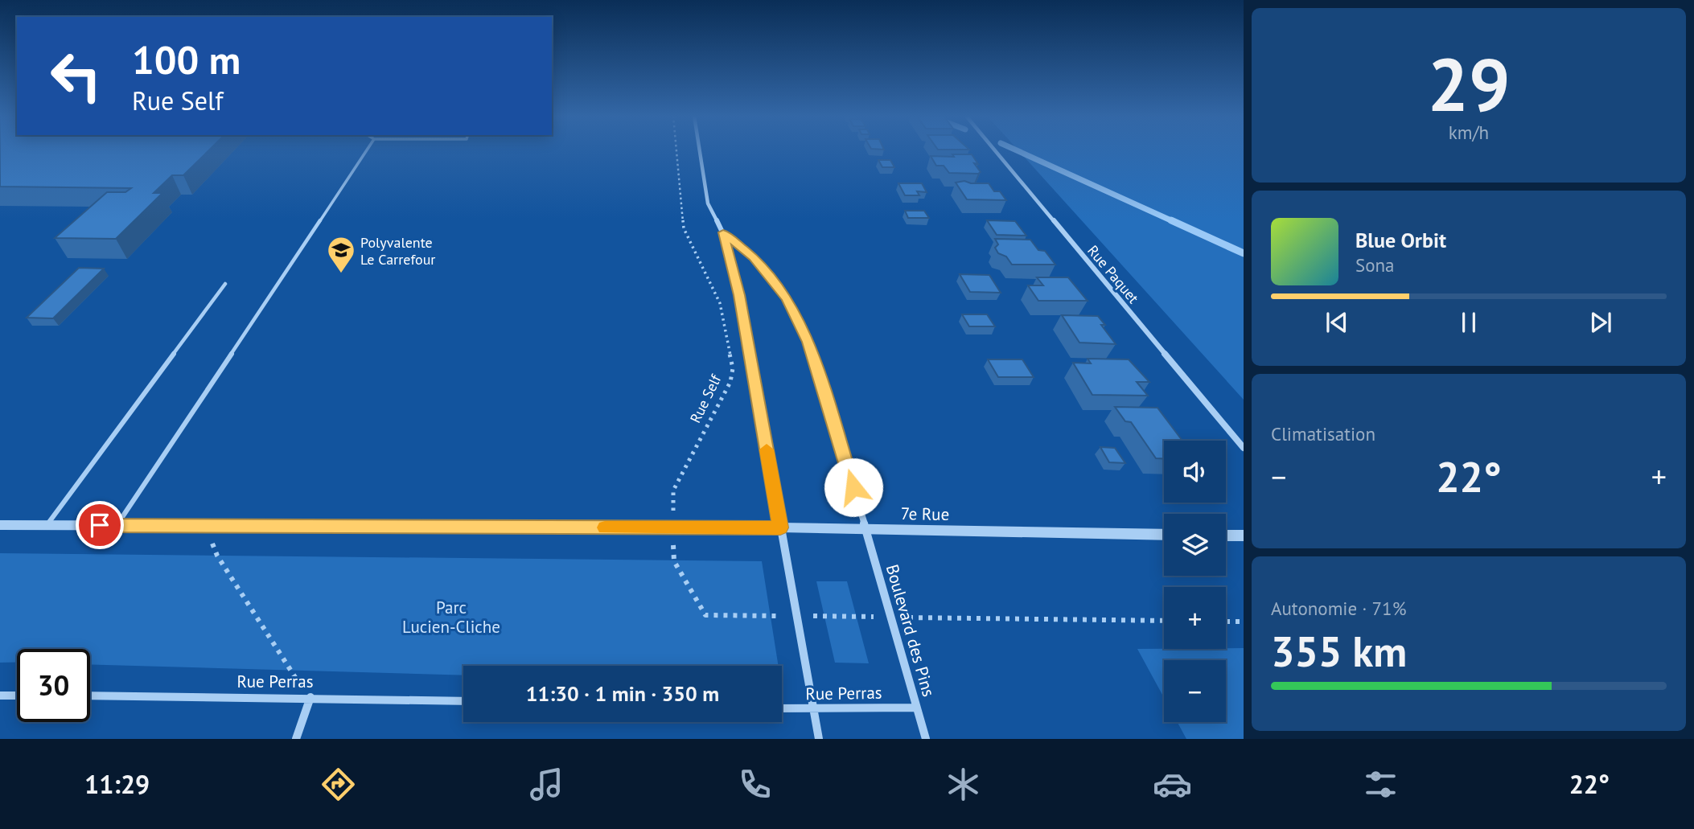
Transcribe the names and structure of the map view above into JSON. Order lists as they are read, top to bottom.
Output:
{
  "streets": {
    "street": [
      "Rue Paquet",
      "7e Rue",
      "Boulevard des Pins",
      "Rue Perras"
    ],
    "path": ["Rue Self"]
  },
  "crossings": [
    ["Rue Self", "7e Rue"],
    ["7e Rue", "Boulevard des Pins"],
    ["Boulevard des Pins", "Rue Perras"]
  ],
  "parks": ["Parc Lucien-Cliche"],
  "places": {
    "school or university": ["Polyvalente Le Carrefour"]
  },
  "page": {
    "tile": [
      ["29", "km/h"],
      "Climatisation",
      ["Autonomie · 71%", "355 km"]
    ],
    "turn": ["100 m", "Rue Self"],
    "song": ["Blue Orbit", "Sona"],
    "map_buttons": ["+", "−"],
    "heat": ["−", "22°", "+"],
    "limit": "30",
    "trip": "11:30 · 1 min · 350 m",
    "tabs": ["11:29", "22°"]
  }
}
